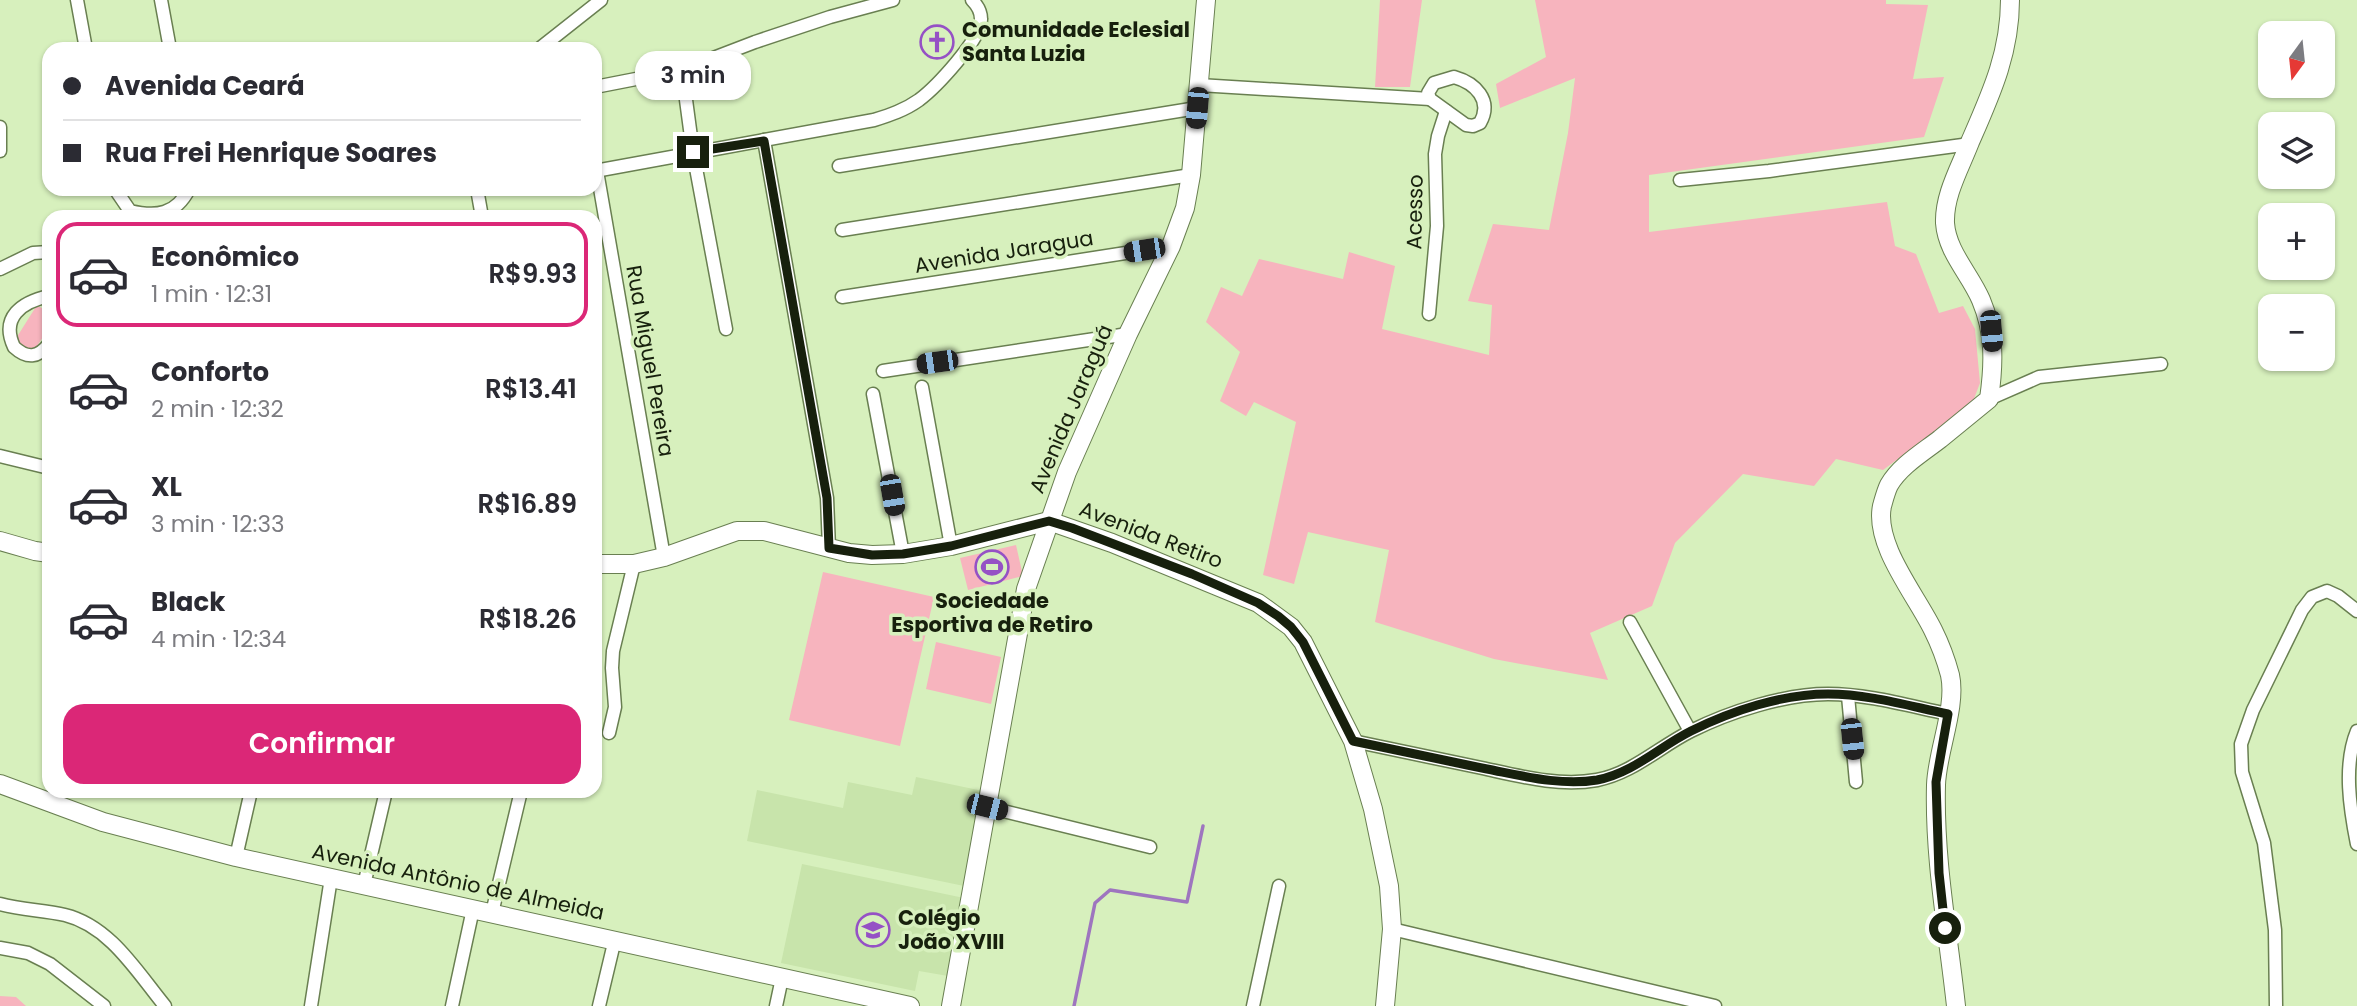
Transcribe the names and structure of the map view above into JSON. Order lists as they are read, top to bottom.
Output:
{
  "streets": {
    "street": [
      "Acesso",
      "Avenida Jaragua",
      "Rua Miguel Pereira",
      "Avenida Jaraguá",
      "Avenida Retiro",
      "Avenida Antônio de Almeida"
    ]
  },
  "crossings": [
    ["Avenida Jaragua", "Avenida Jaraguá"],
    ["Rua Miguel Pereira", "Avenida Retiro"],
    ["Avenida Jaraguá", "Avenida Retiro"]
  ],
  "places": {
    "church": ["Comunidade Eclesial Santa Luzia"],
    "sports": ["Sociedade Esportiva de Retiro"],
    "school or university": ["Colégio João XVIII"]
  },
  "north": "bottom",
  "page": {
    "map_buttons": ["+", "−"],
    "banner": ["Avenida Ceará", "Rua Frei Henrique Soares"],
    "bubble": "3 min",
    "list": [
      {
        "name": "Econômico",
        "note": "1 min · 12:31",
        "value": "R$9.93"
      },
      {
        "name": "Conforto",
        "note": "2 min · 12:32",
        "value": "R$13.41"
      },
      {
        "name": "XL",
        "note": "3 min · 12:33",
        "value": "R$16.89"
      },
      {
        "name": "Black",
        "note": "4 min · 12:34",
        "value": "R$18.26"
      }
    ],
    "buttons": "Confirmar"
  }
}
